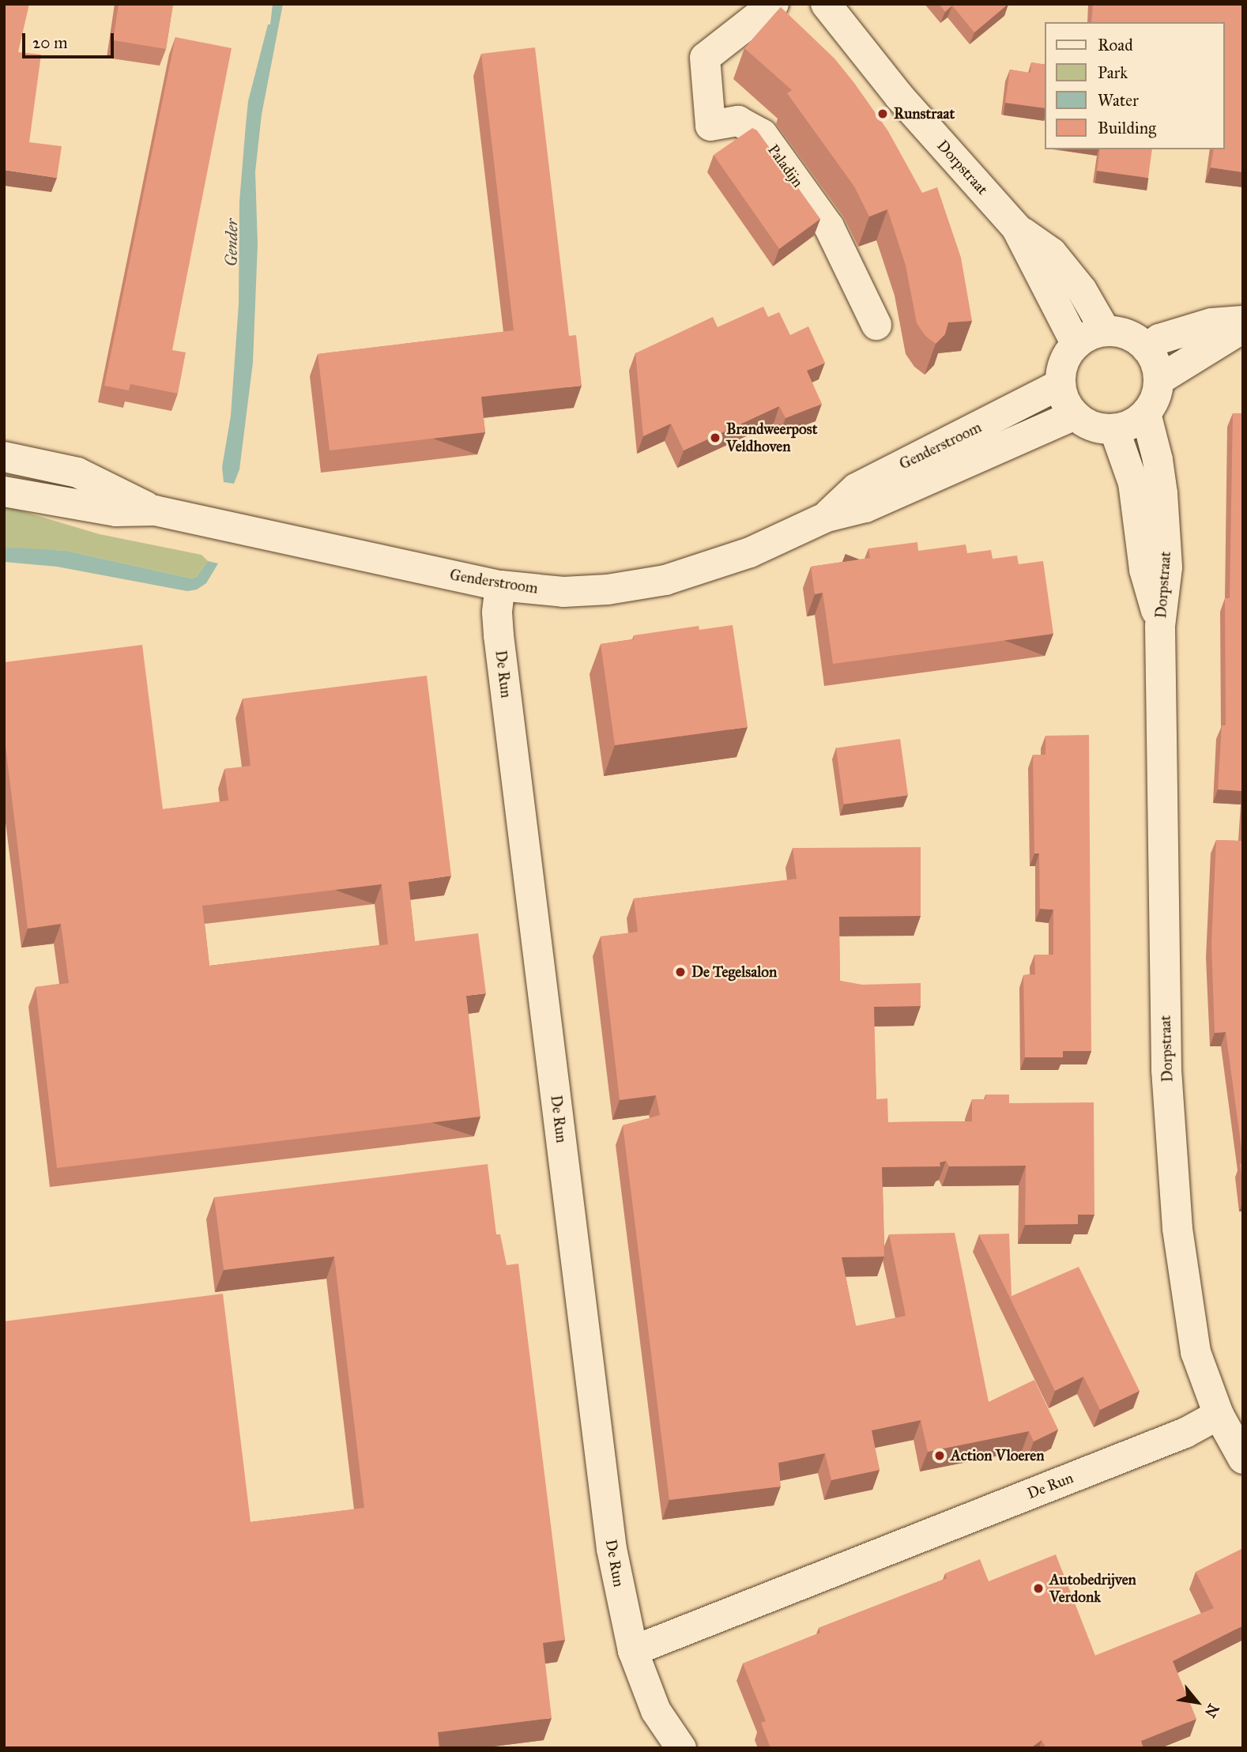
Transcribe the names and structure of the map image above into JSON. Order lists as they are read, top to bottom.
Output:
{
  "streets": {
    "street": [
      "Paladijn",
      "Dorpstraat",
      "Genderstroom",
      "De Run"
    ]
  },
  "crossings": [
    ["Dorpstraat", "Genderstroom"],
    ["Dorpstraat", "De Run"],
    ["Genderstroom", "De Run"]
  ],
  "water": ["Gender"],
  "places": [
    "Runstraat",
    "Brandweerpost Veldhoven",
    "De Tegelsalon",
    "Action Vloeren",
    "Autobedrijven Verdonk"
  ],
  "legend": [
    "Road",
    "Park",
    "Water",
    "Building"
  ],
  "scale_bar": "20 m",
  "north": "bottom right"
}
